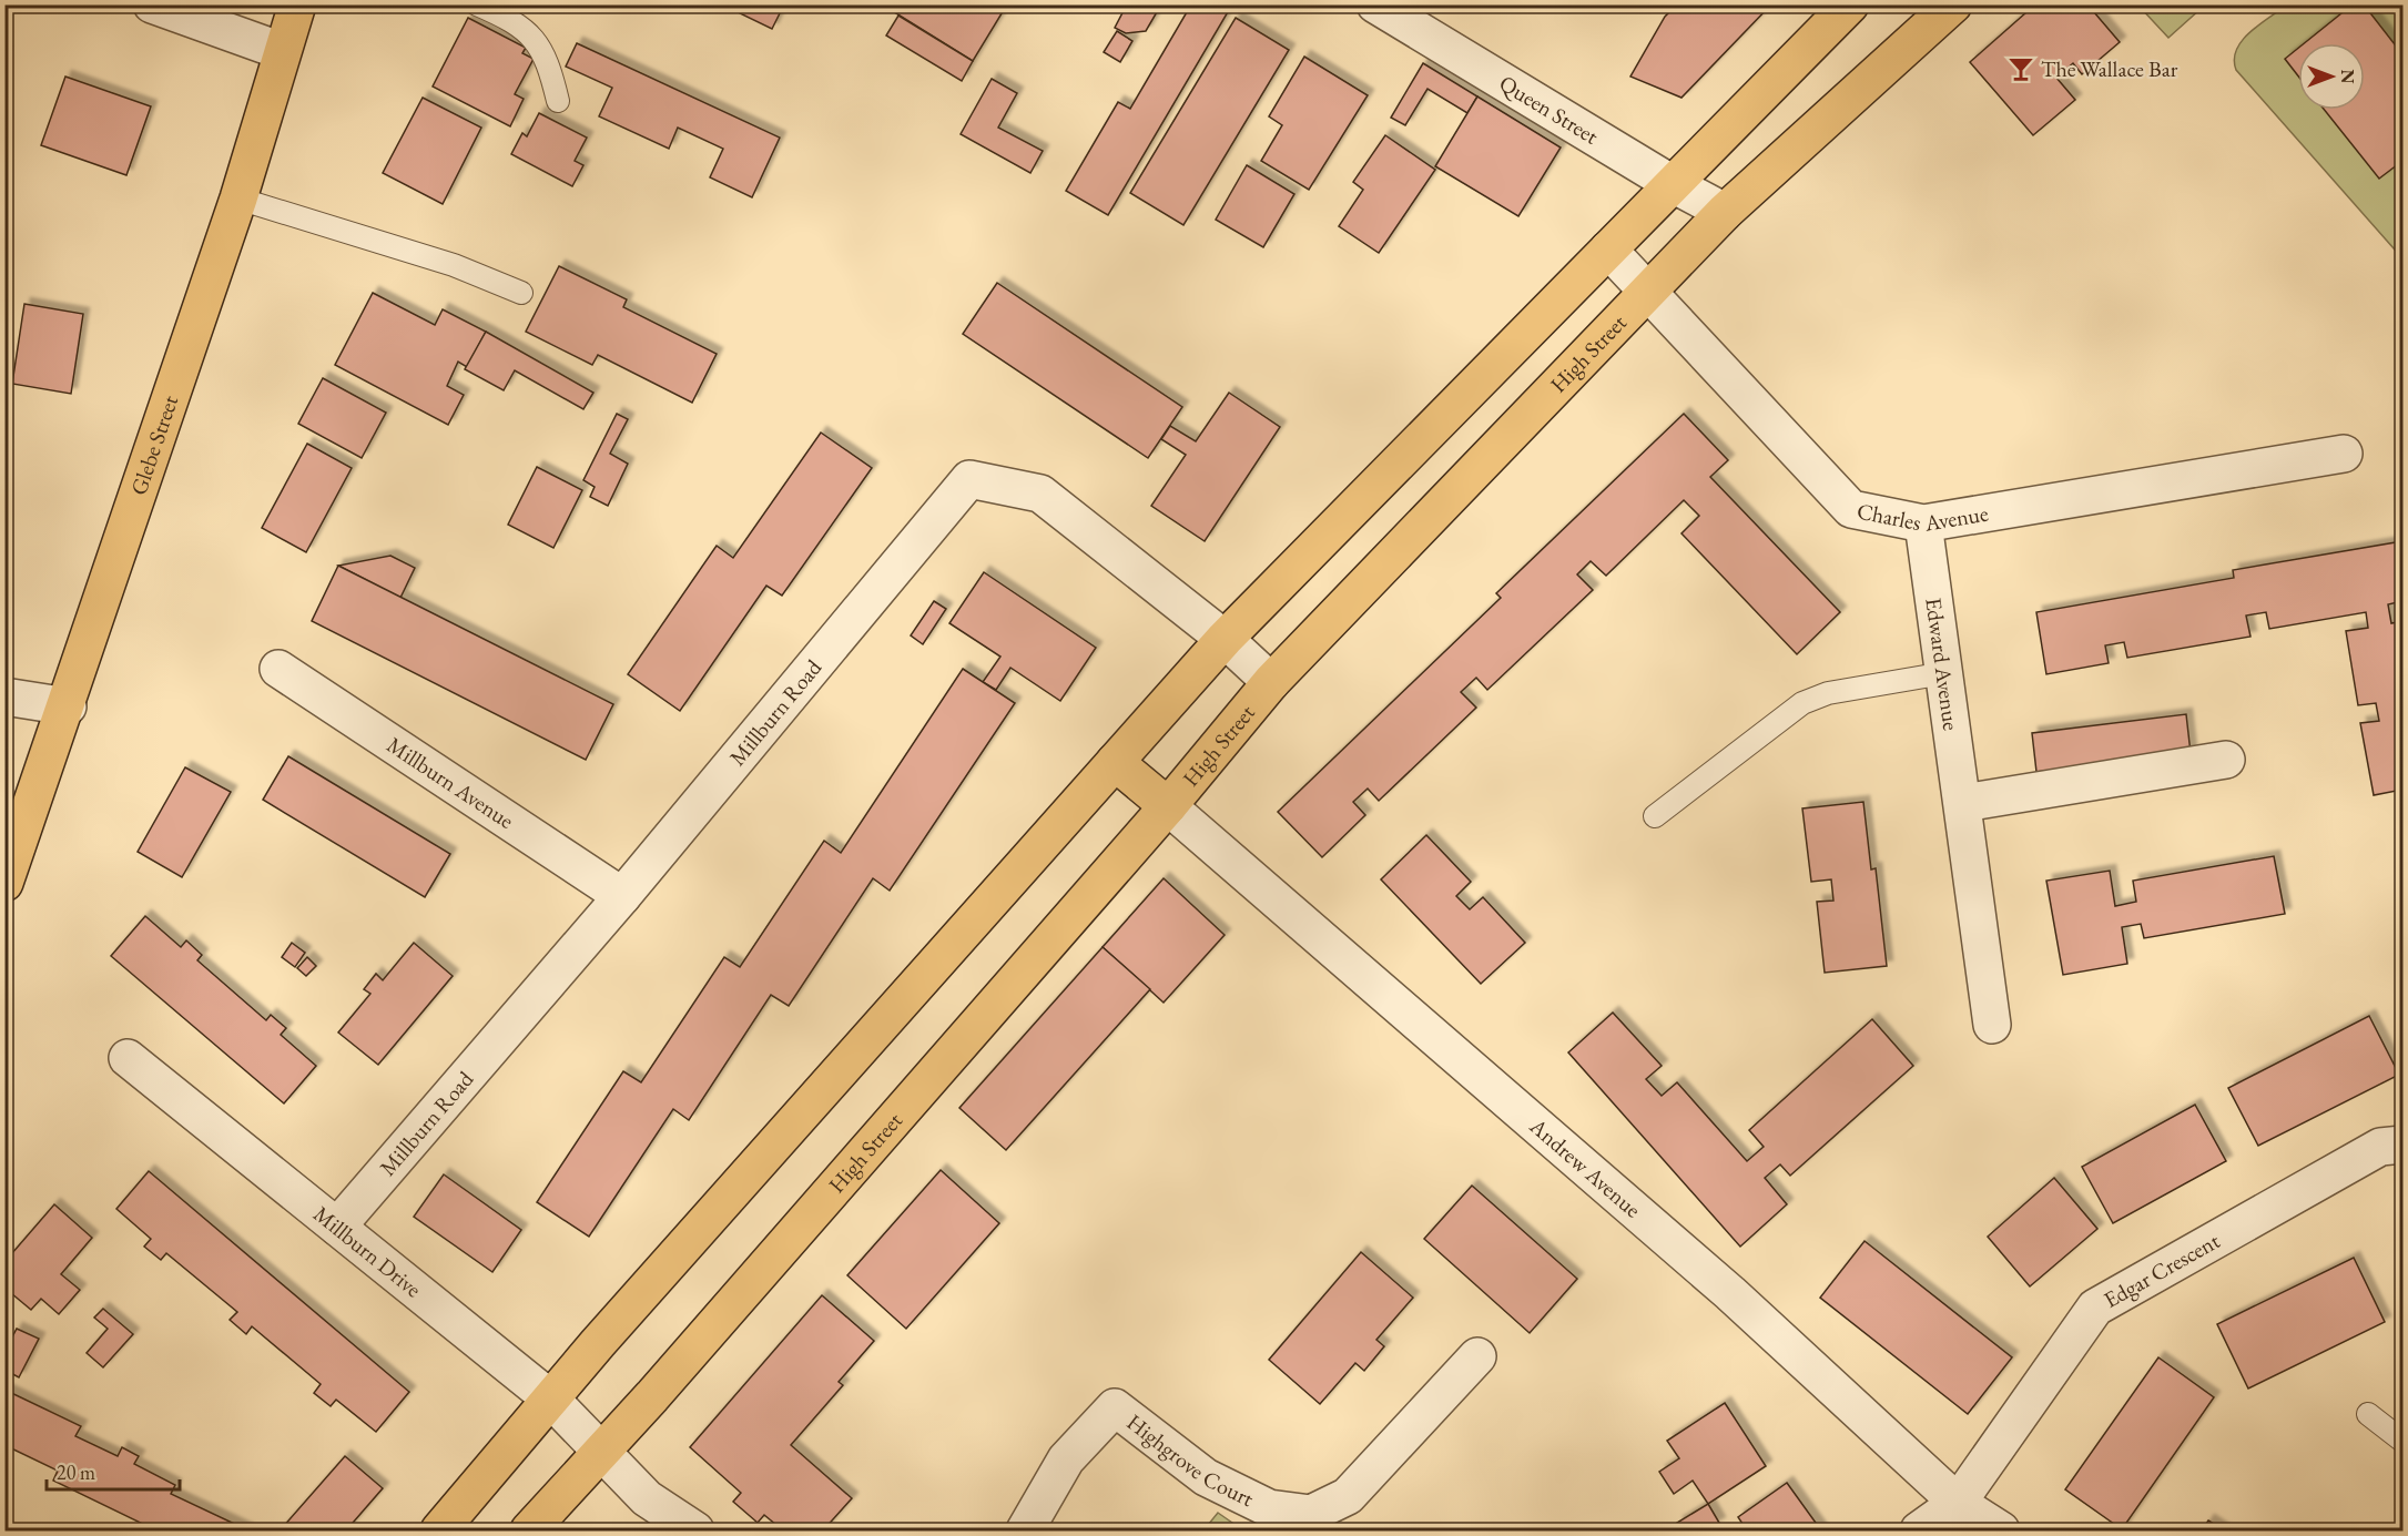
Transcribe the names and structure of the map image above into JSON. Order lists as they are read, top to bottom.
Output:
{
  "streets": {
    "main road": ["High Street", "Glebe Street"],
    "street": [
      "Queen Street",
      "Charles Avenue",
      "Edward Avenue",
      "Millburn Road",
      "Millburn Avenue",
      "Andrew Avenue",
      "Millburn Drive",
      "Edgar Crescent",
      "Highgrove Court"
    ]
  },
  "crossings": [
    ["Queen Street", "High Street"],
    ["High Street", "Charles Avenue"],
    ["High Street", "Millburn Road"],
    ["High Street", "Andrew Avenue"],
    ["High Street", "Millburn Drive"],
    ["Charles Avenue", "Edward Avenue"],
    ["Millburn Road", "Millburn Avenue"],
    ["Millburn Road", "Millburn Drive"],
    ["Andrew Avenue", "Edgar Crescent"]
  ],
  "places": {
    "bar": ["The Wallace Bar"]
  },
  "scale_bar": "20 m",
  "north": "right"
}
